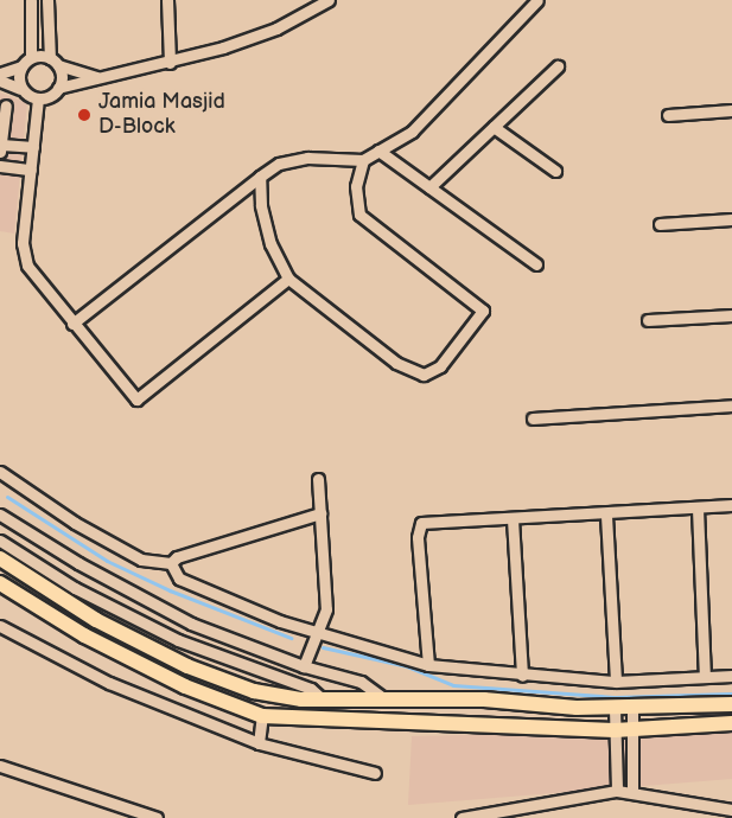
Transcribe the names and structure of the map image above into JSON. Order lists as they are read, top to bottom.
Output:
{
  "places": ["Jamia Masjid D-Block"]
}
